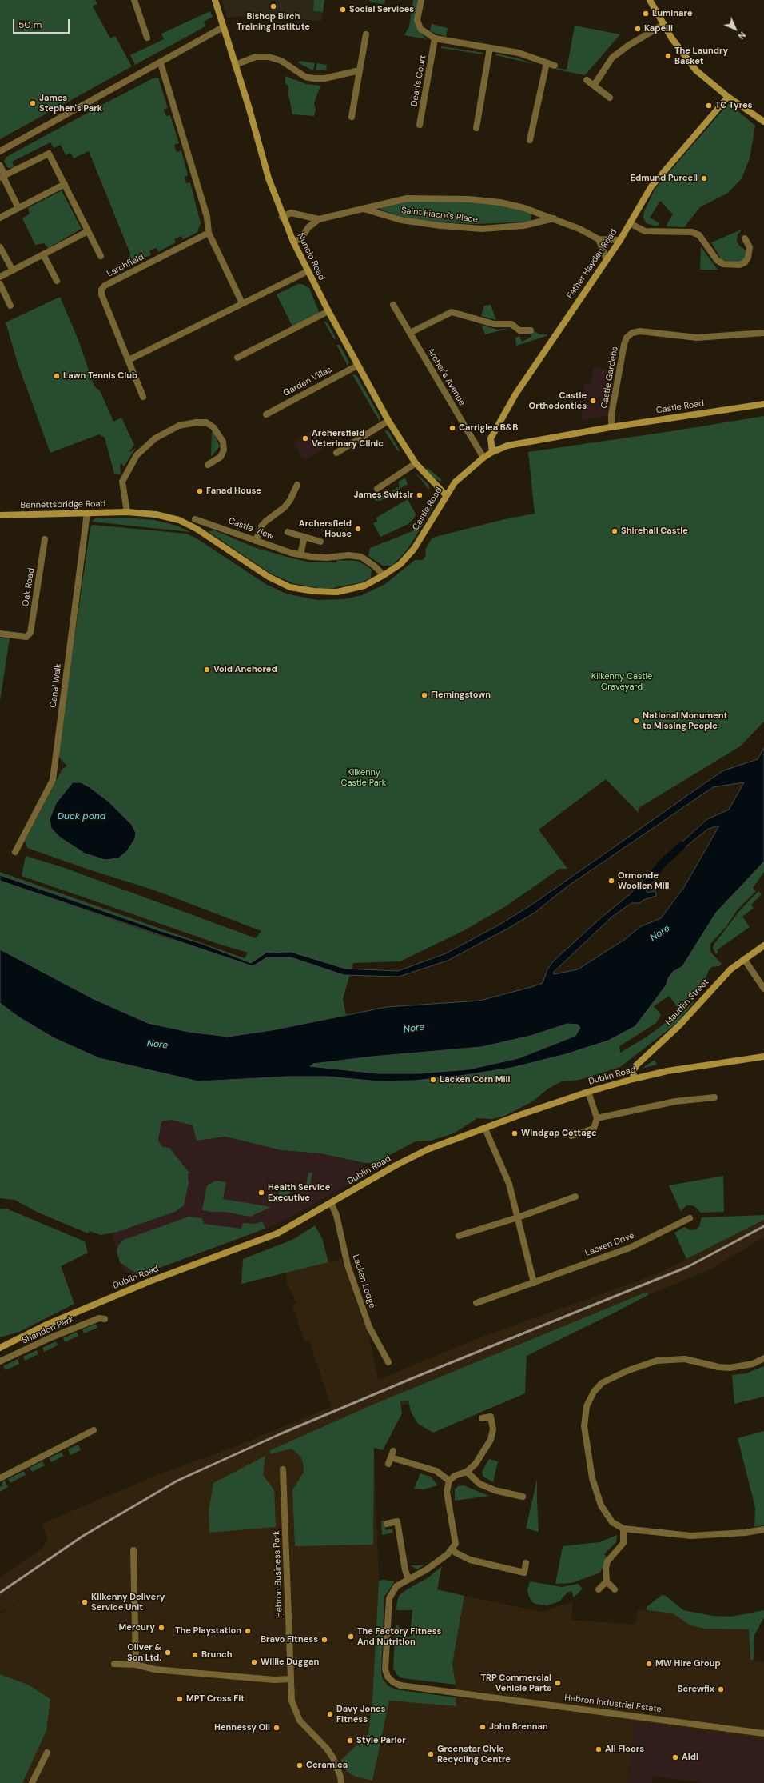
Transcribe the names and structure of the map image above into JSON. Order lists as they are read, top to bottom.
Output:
{
  "streets": {
    "main road": [
      "Nuncio Road",
      "Father Hayden Road",
      "Castle Road",
      "Bennettsbridge Road",
      "Maudlin Street",
      "Dublin Road"
    ],
    "street": [
      "Dean's Court",
      "Saint Fiacre's Place",
      "Larchfield",
      "Archer's Avenue",
      "Castle Gardens",
      "Garden Villas",
      "Castle View",
      "Oak Road",
      "Canal Walk",
      "Lacken Drive",
      "Lacken Lodge",
      "Shandon Park",
      "Hebron Business Park",
      "Hebron Industrial Estate"
    ]
  },
  "crossings": [
    ["Saint Fiacre's Place", "Nuncio Road"],
    ["Saint Fiacre's Place", "Father Hayden Road"],
    ["Nuncio Road", "Garden Villas"],
    ["Nuncio Road", "Castle Road"],
    ["Father Hayden Road", "Castle Road"],
    ["Archer's Avenue", "Castle Road"],
    ["Castle Gardens", "Castle Road"],
    ["Castle Road", "Bennettsbridge Road"],
    ["Castle Road", "Castle View"],
    ["Bennettsbridge Road", "Canal Walk"],
    ["Maudlin Street", "Dublin Road"],
    ["Dublin Road", "Lacken Lodge"]
  ],
  "water": ["Duck pond", "Nore"],
  "parks": ["Kilkenny Castle Graveyard", "Kilkenny Castle Park"],
  "places": [
    "Bishop Birch Training Institute",
    "Social Services",
    "Luminare",
    "Kapelli",
    "The Laundry Basket",
    "James Stephen's Park",
    "TC Tyres",
    "Edmund Purcell",
    "Lawn Tennis Club",
    "Castle Orthodontics",
    "Carriglea B&B",
    "Archersfield Veterinary Clinic",
    "Fanad House",
    "James Switsir",
    "Archersfield House",
    "Shirehall Castle",
    "Void Anchored",
    "Flemingstown",
    "National Monument to Missing People",
    "Ormonde Woollen Mill",
    "Lacken Corn Mill",
    "Windgap Cottage",
    "Health Service Executive",
    "Kilkenny Delivery Service Unit",
    "Mercury",
    "The Playstation",
    "The Factory Fitness And Nutrition",
    "Bravo Fitness",
    "Oliver & Son Ltd.",
    "Brunch",
    "Willie Duggan",
    "MW Hire Group",
    "TRP Commercial Vehicle Parts",
    "Screwfix",
    "MPT Cross Fit",
    "Davy Jones Fitness",
    "John Brennan",
    "Hennessy Oil",
    "Style Parlor",
    "All Floors",
    "Greenstar Civic Recycling Centre",
    "Aldi",
    "Ceramica"
  ],
  "scale_bar": "50 m",
  "north": "bottom right"
}
